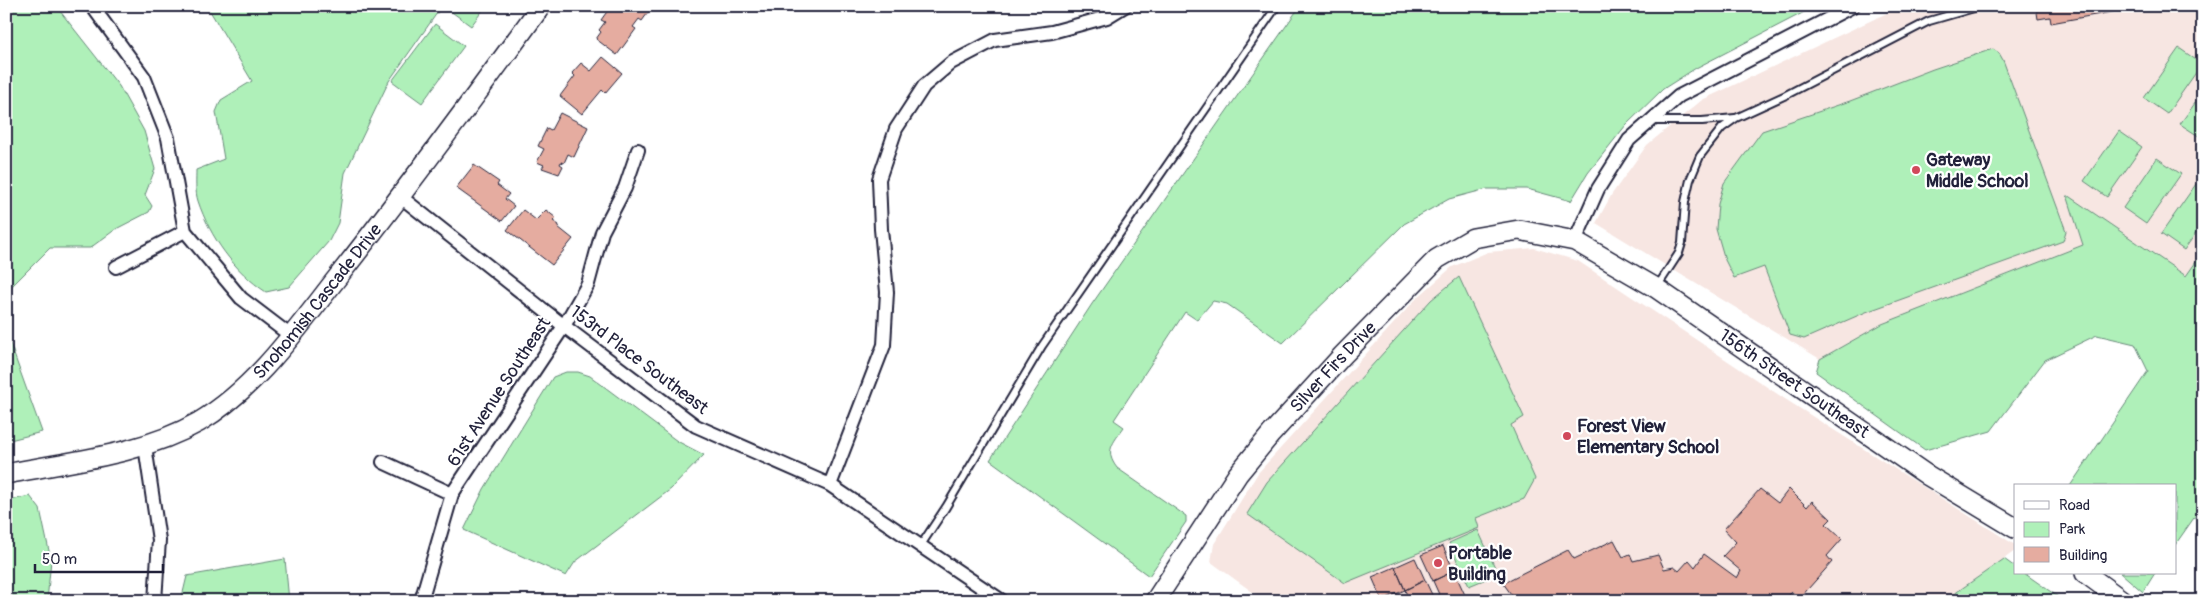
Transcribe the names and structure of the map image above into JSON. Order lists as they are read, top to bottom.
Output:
{
  "streets": {
    "street": [
      "Snohomish Cascade Drive",
      "153rd Place Southeast",
      "Silver Firs Drive",
      "156th Street Southeast",
      "61st Avenue Southeast"
    ]
  },
  "crossings": [
    ["Snohomish Cascade Drive", "153rd Place Southeast"],
    ["153rd Place Southeast", "61st Avenue Southeast"],
    ["Silver Firs Drive", "156th Street Southeast"]
  ],
  "places": ["Gateway Middle School", "Forest View Elementary School", "Portable Building"],
  "legend": ["Road", "Park", "Building"],
  "scale_bar": "50 m"
}
